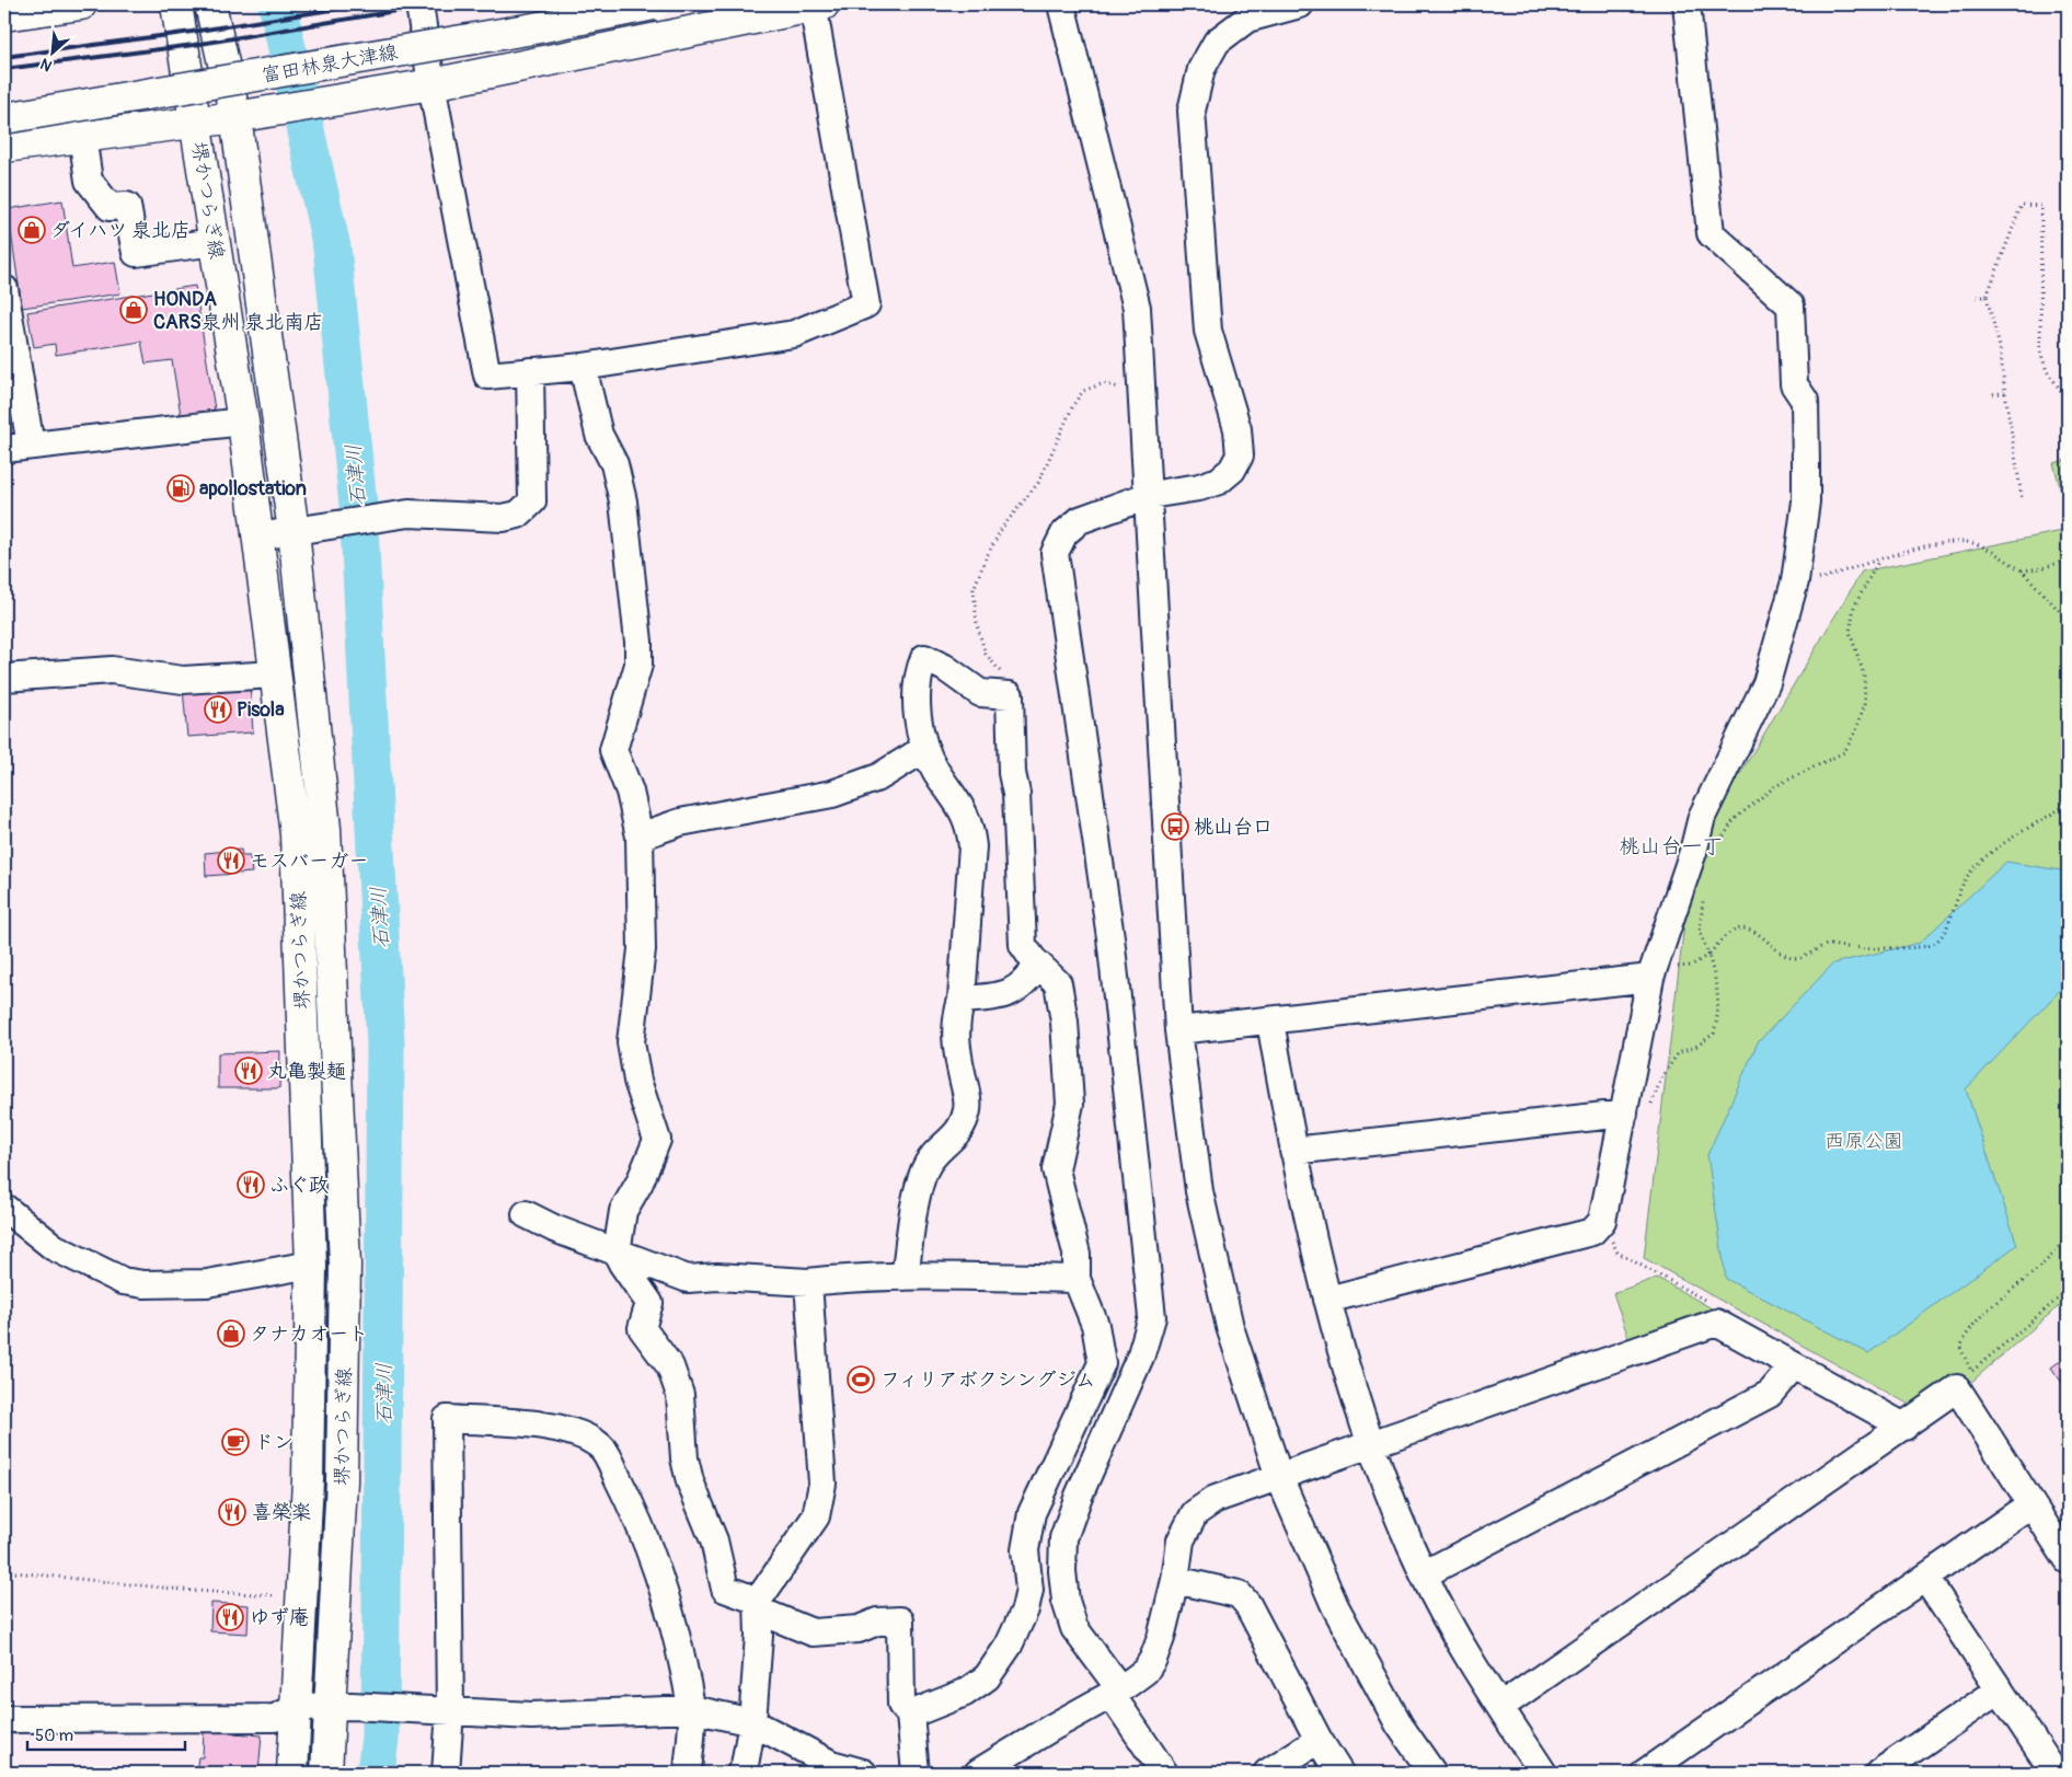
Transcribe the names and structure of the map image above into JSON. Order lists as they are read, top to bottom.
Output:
{
  "streets": {
    "main road": ["富田林泉大津線", "堺かつらぎ線"]
  },
  "districts": ["桃山台一丁"],
  "water": ["石津川"],
  "parks": ["西原公園"],
  "places": {
    "shop": ["ダイハツ 泉北店", "HONDA CARS泉州 泉北南店", "タナカオート"],
    "fuel station": ["apollostation"],
    "restaurant": [
      "Pisola",
      "モスバーガー",
      "丸亀製麺",
      "ふぐ政",
      "喜榮楽",
      "ゆず庵"
    ],
    "bus stop": ["桃山台口"],
    "sports": ["フィリアボクシングジム"],
    "cafe": ["ドン"]
  },
  "scale_bar": "50 m",
  "north": "bottom left"
}
